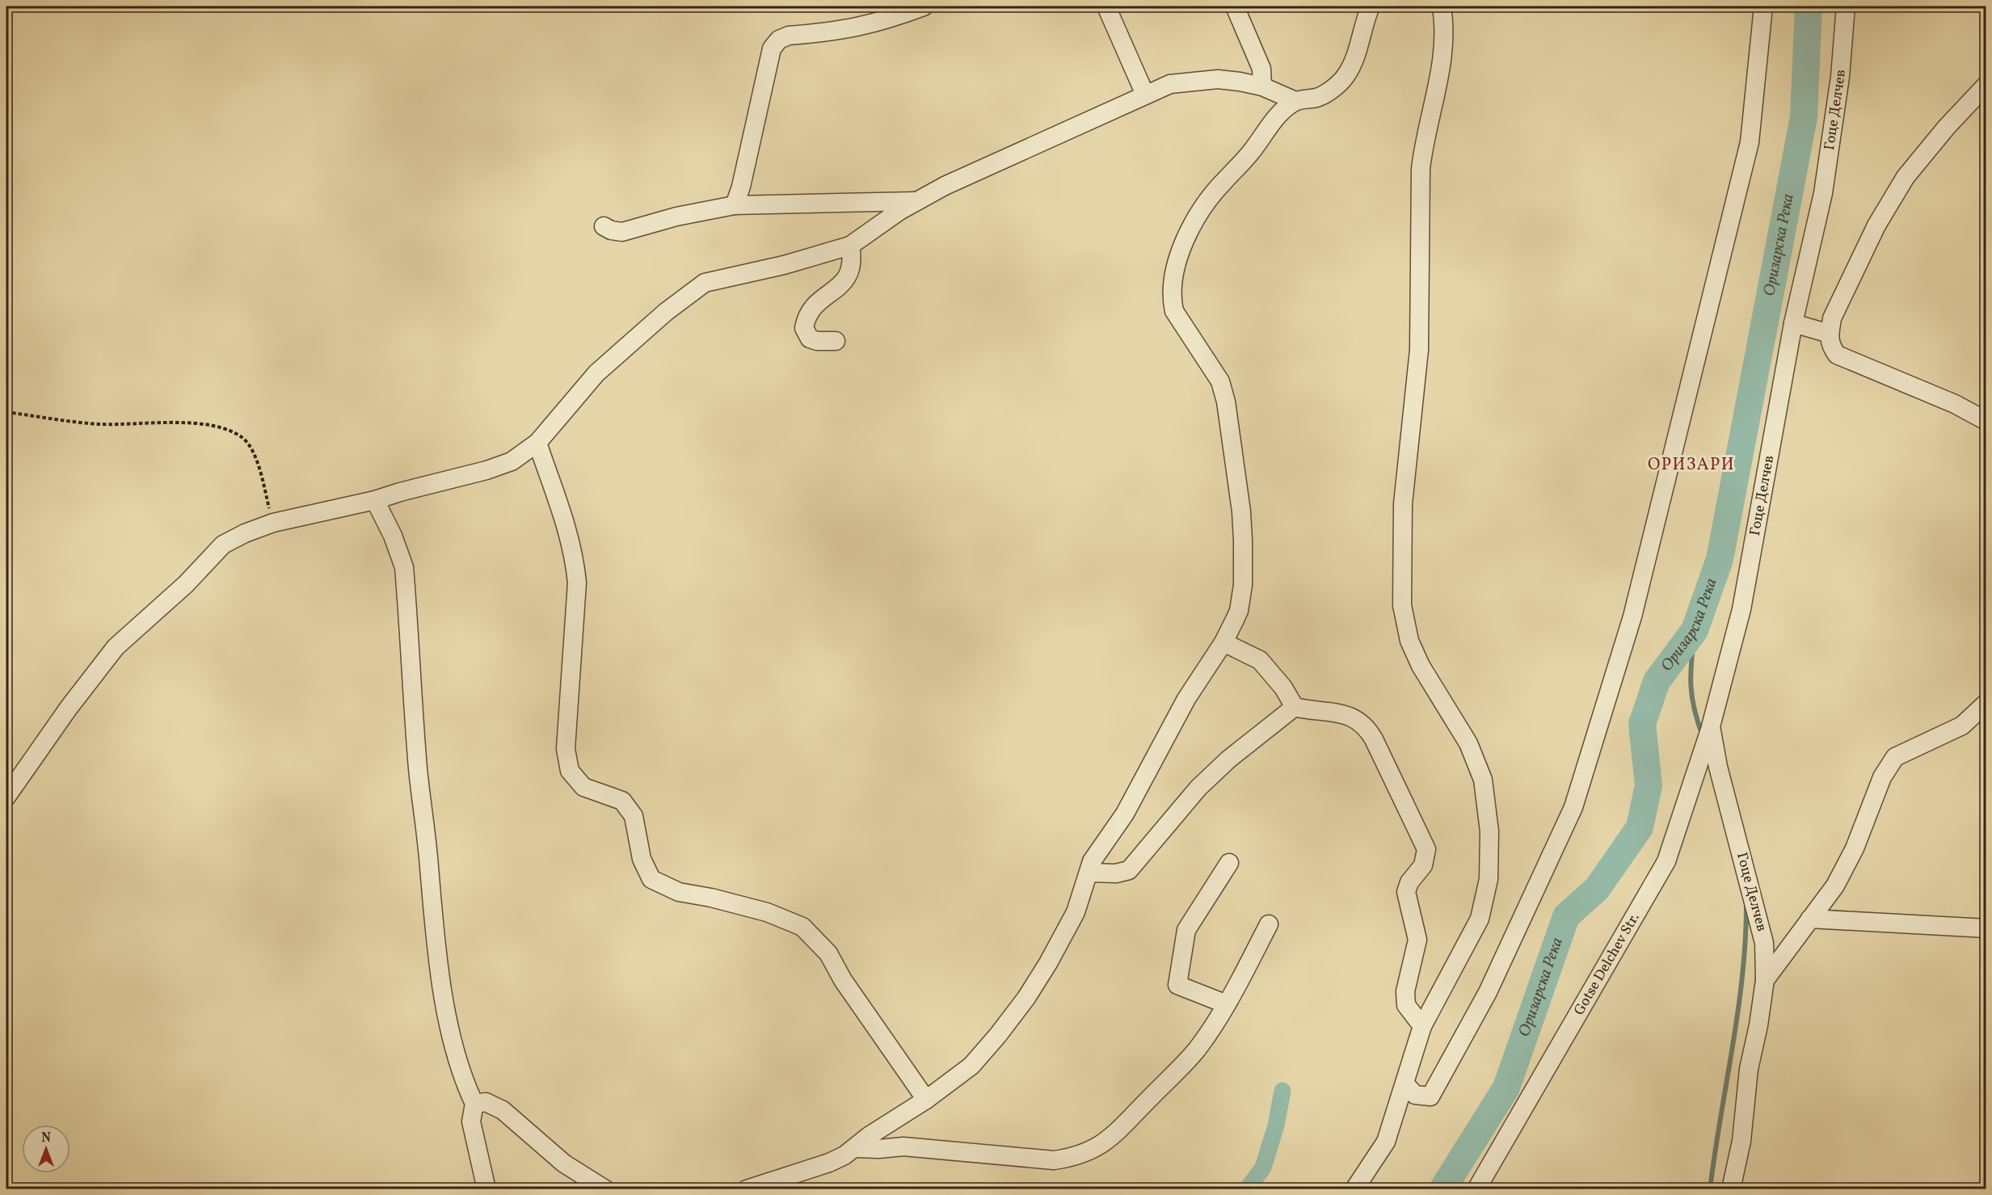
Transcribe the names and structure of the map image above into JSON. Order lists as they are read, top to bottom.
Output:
{
  "streets": {
    "street": ["Гоце Делчев", "Gotse Delchev Str."]
  },
  "crossings": [
    ["Гоце Делчев", "Gotse Delchev Str."]
  ],
  "districts": ["ОРИЗАРИ"],
  "water": ["Оризарска Река"],
  "north": "top"
}
